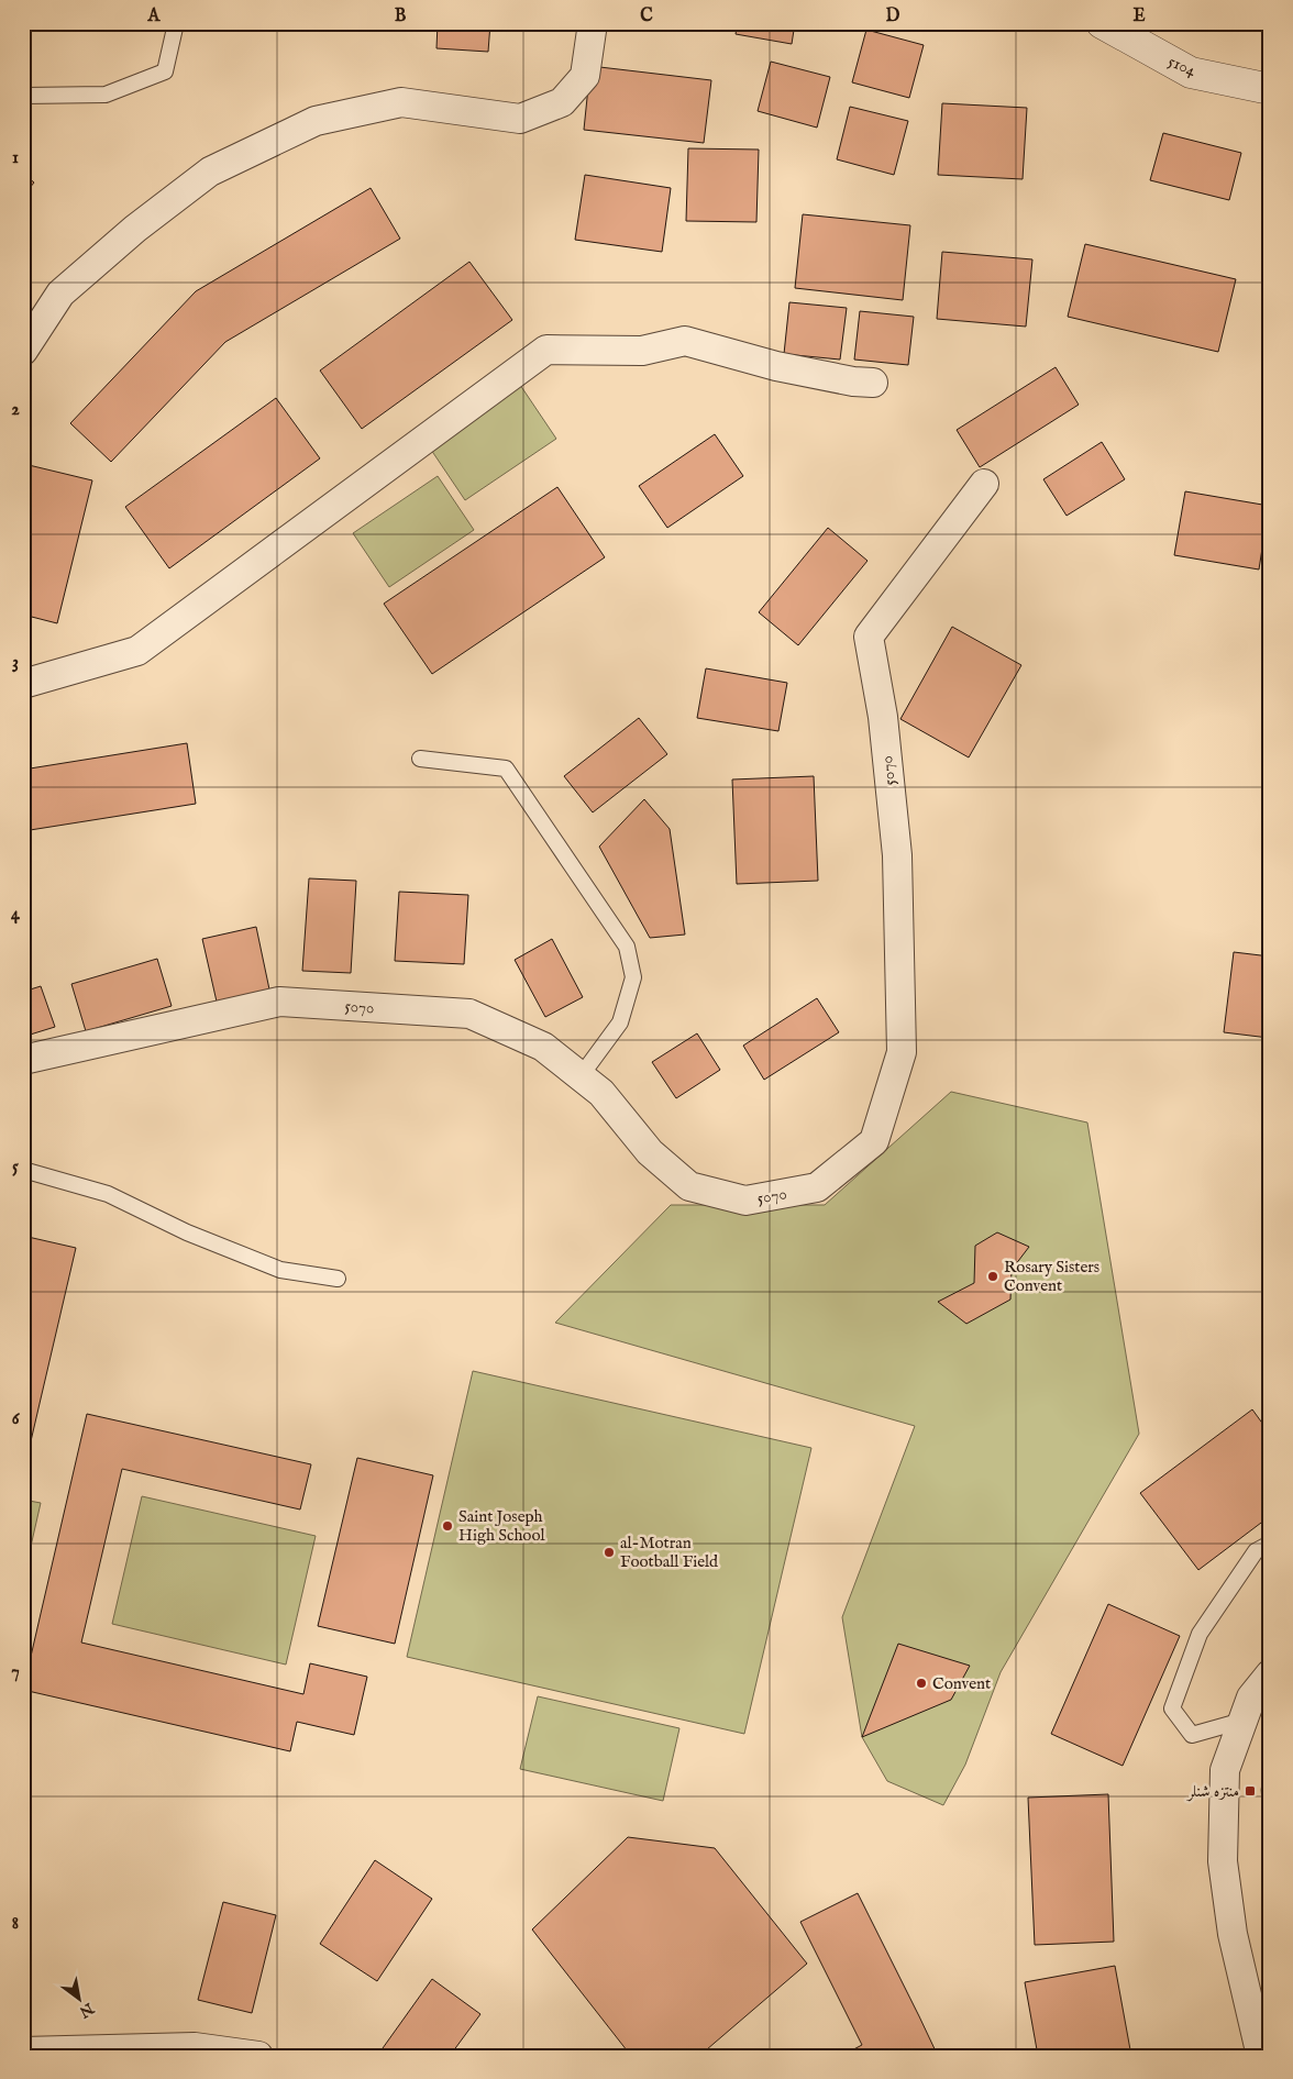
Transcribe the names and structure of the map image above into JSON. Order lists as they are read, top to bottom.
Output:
{
  "streets": {
    "street": ["5104", "5070"]
  },
  "places": {
    "other": [
      "Rosary Sisters Convent",
      "Saint Joseph High School",
      "al-Motran Football Field",
      "Convent"
    ],
    "transit": ["منتزه شنلر"]
  },
  "north": "bottom right",
  "grid": {
    "columns": [
      "A",
      "B",
      "C",
      "D",
      "E"
    ],
    "rows": [
      "1",
      "2",
      "3",
      "4",
      "5",
      "6",
      "7",
      "8"
    ]
  }
}
